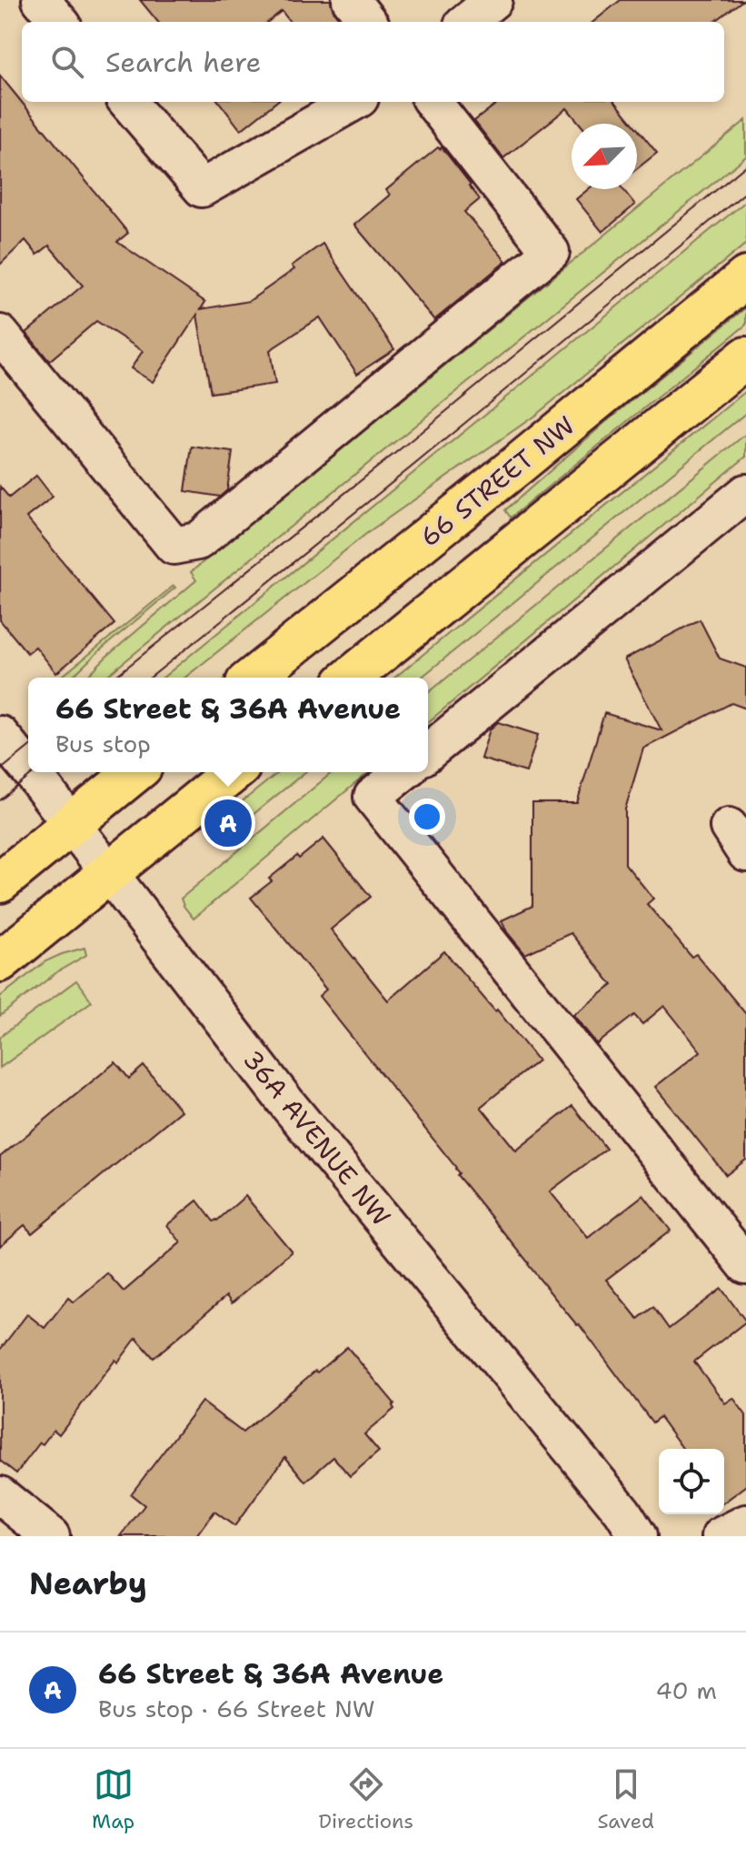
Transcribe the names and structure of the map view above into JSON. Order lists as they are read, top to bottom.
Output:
{
  "streets": {
    "main road": ["66 STREET NW"],
    "street": ["36A AVENUE NW"]
  },
  "north": "bottom left",
  "page": {
    "search": "Search here",
    "popup": ["66 Street & 36A Avenue", "Bus stop"],
    "pins": "A",
    "heading": "Nearby",
    "list": [
      {
        "mark": "A",
        "name": "66 Street & 36A Avenue",
        "note": "Bus stop · 66 Street NW",
        "value": "40 m"
      }
    ],
    "nav": ["Map", "Directions", "Saved"]
  }
}
